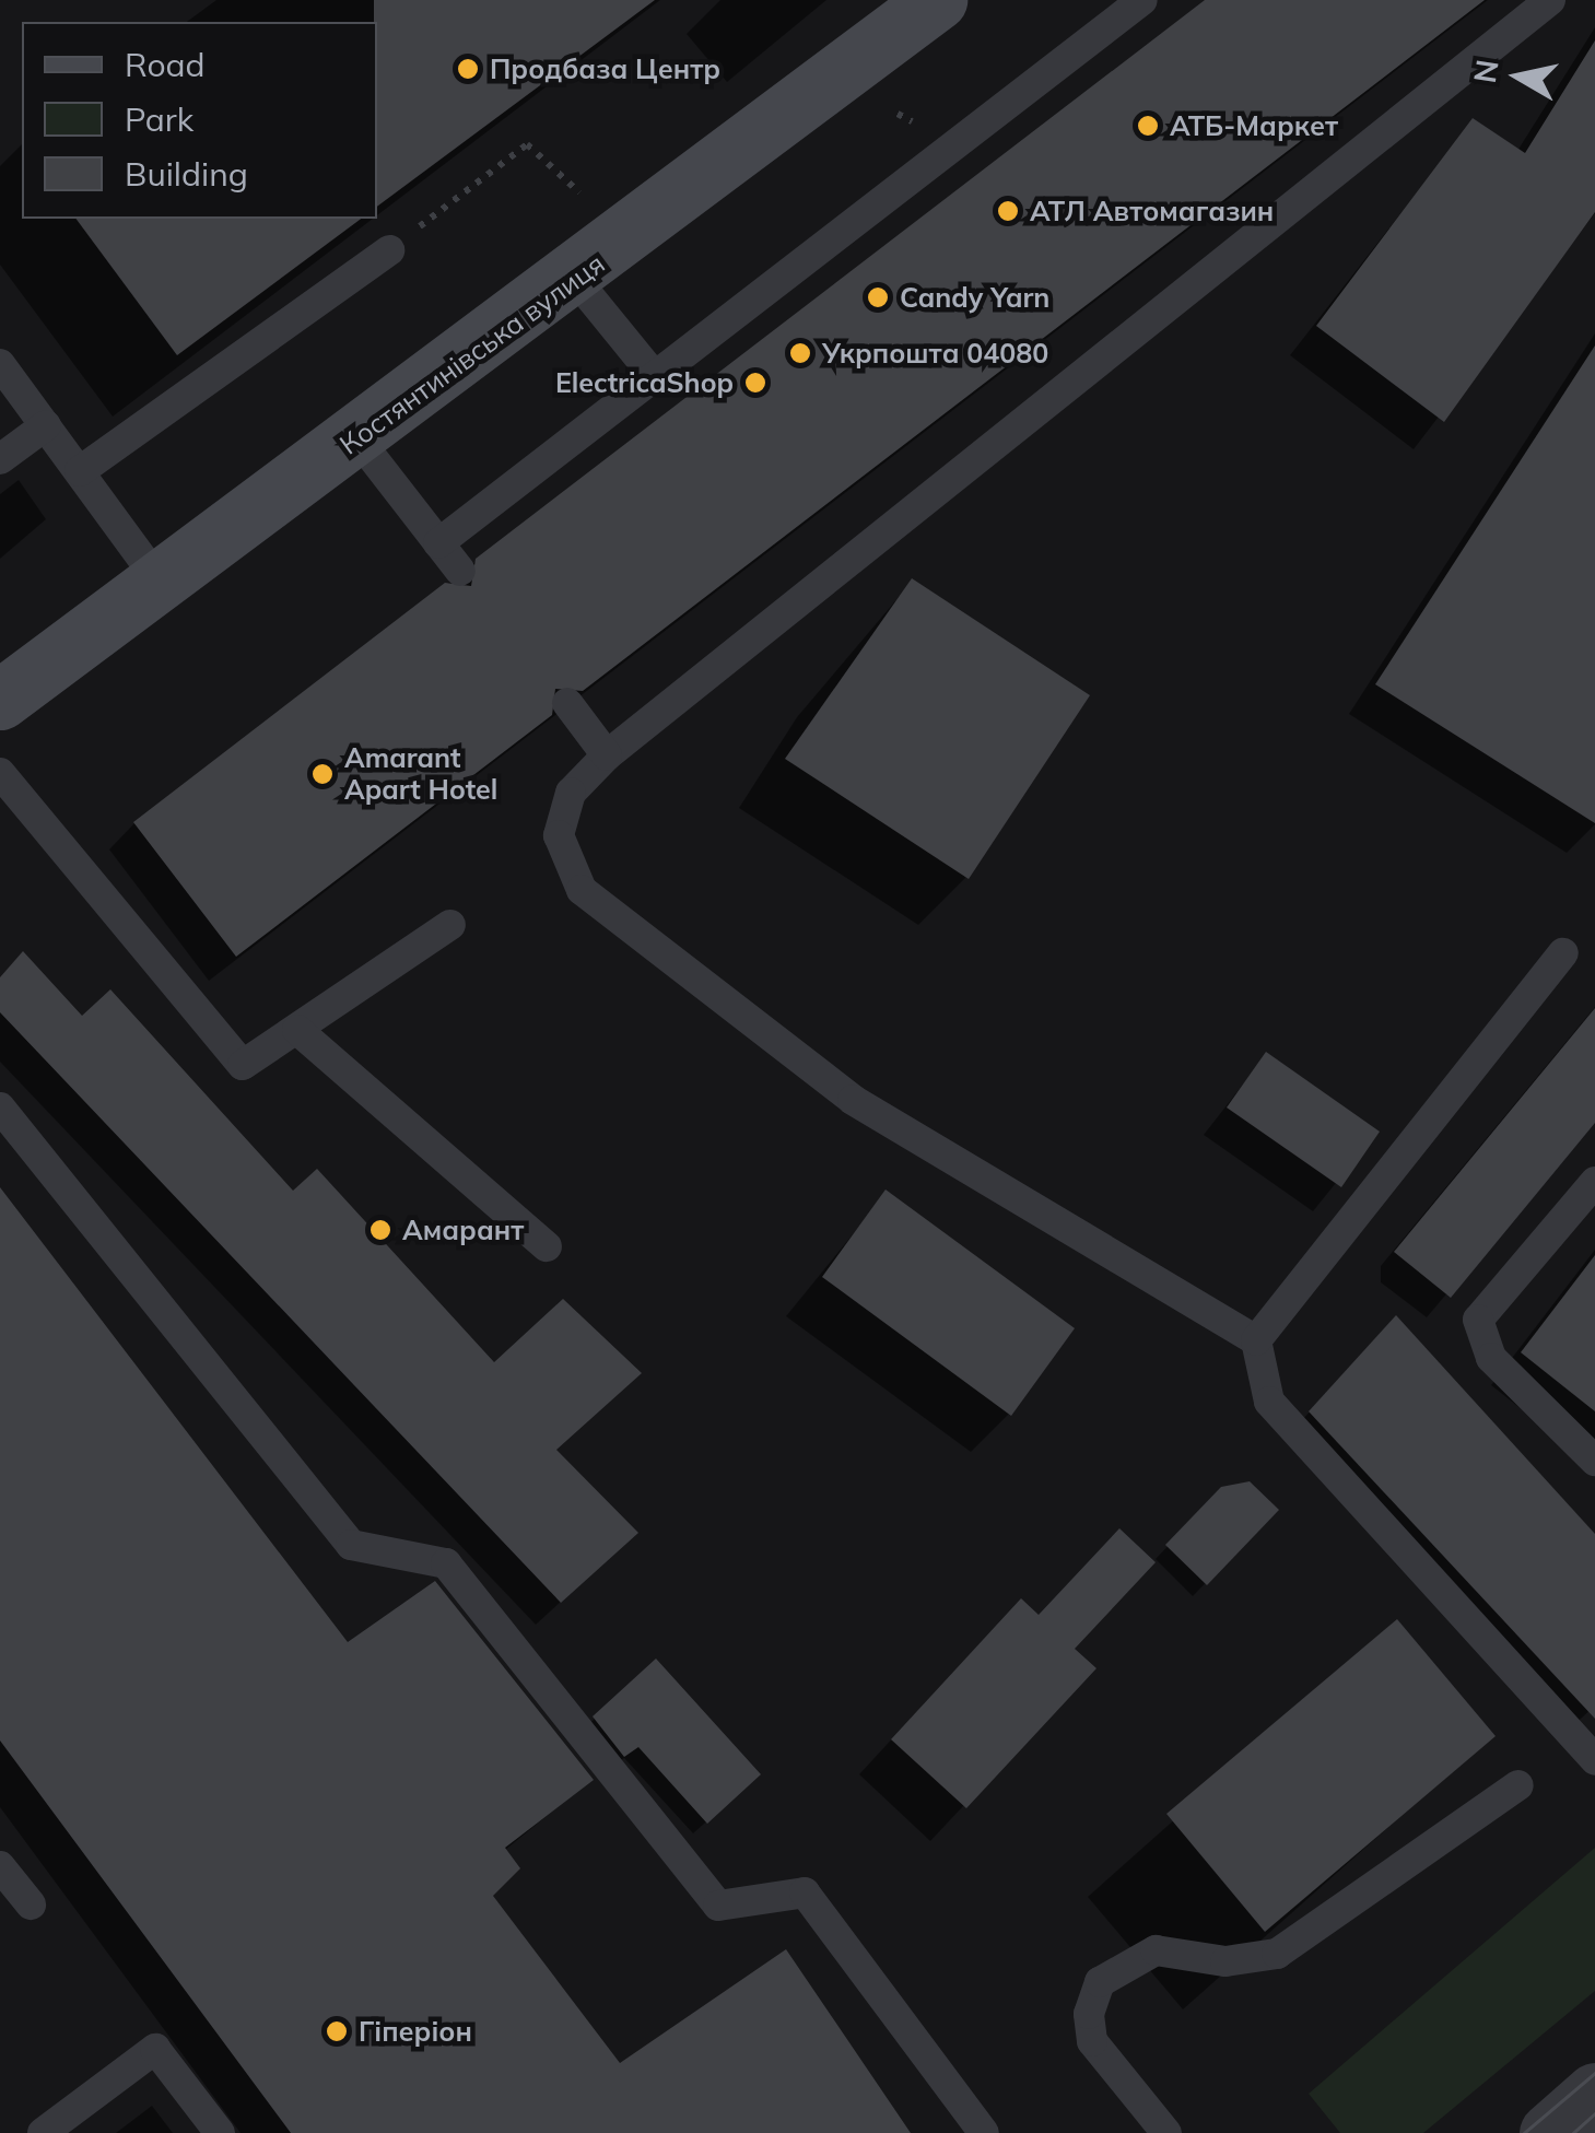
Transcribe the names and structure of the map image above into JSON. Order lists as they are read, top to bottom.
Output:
{
  "streets": {
    "main road": ["Костянтинівська вулиця"]
  },
  "places": [
    "Продбаза Центр",
    "АТБ-Маркет",
    "АТЛ Автомагазин",
    "Candy Yarn",
    "Укрпошта 04080",
    "ElectricaShop",
    "Amarant Apart Hotel",
    "Амарант",
    "Гіперіон"
  ],
  "legend": ["Road", "Park", "Building"],
  "north": "left"
}
